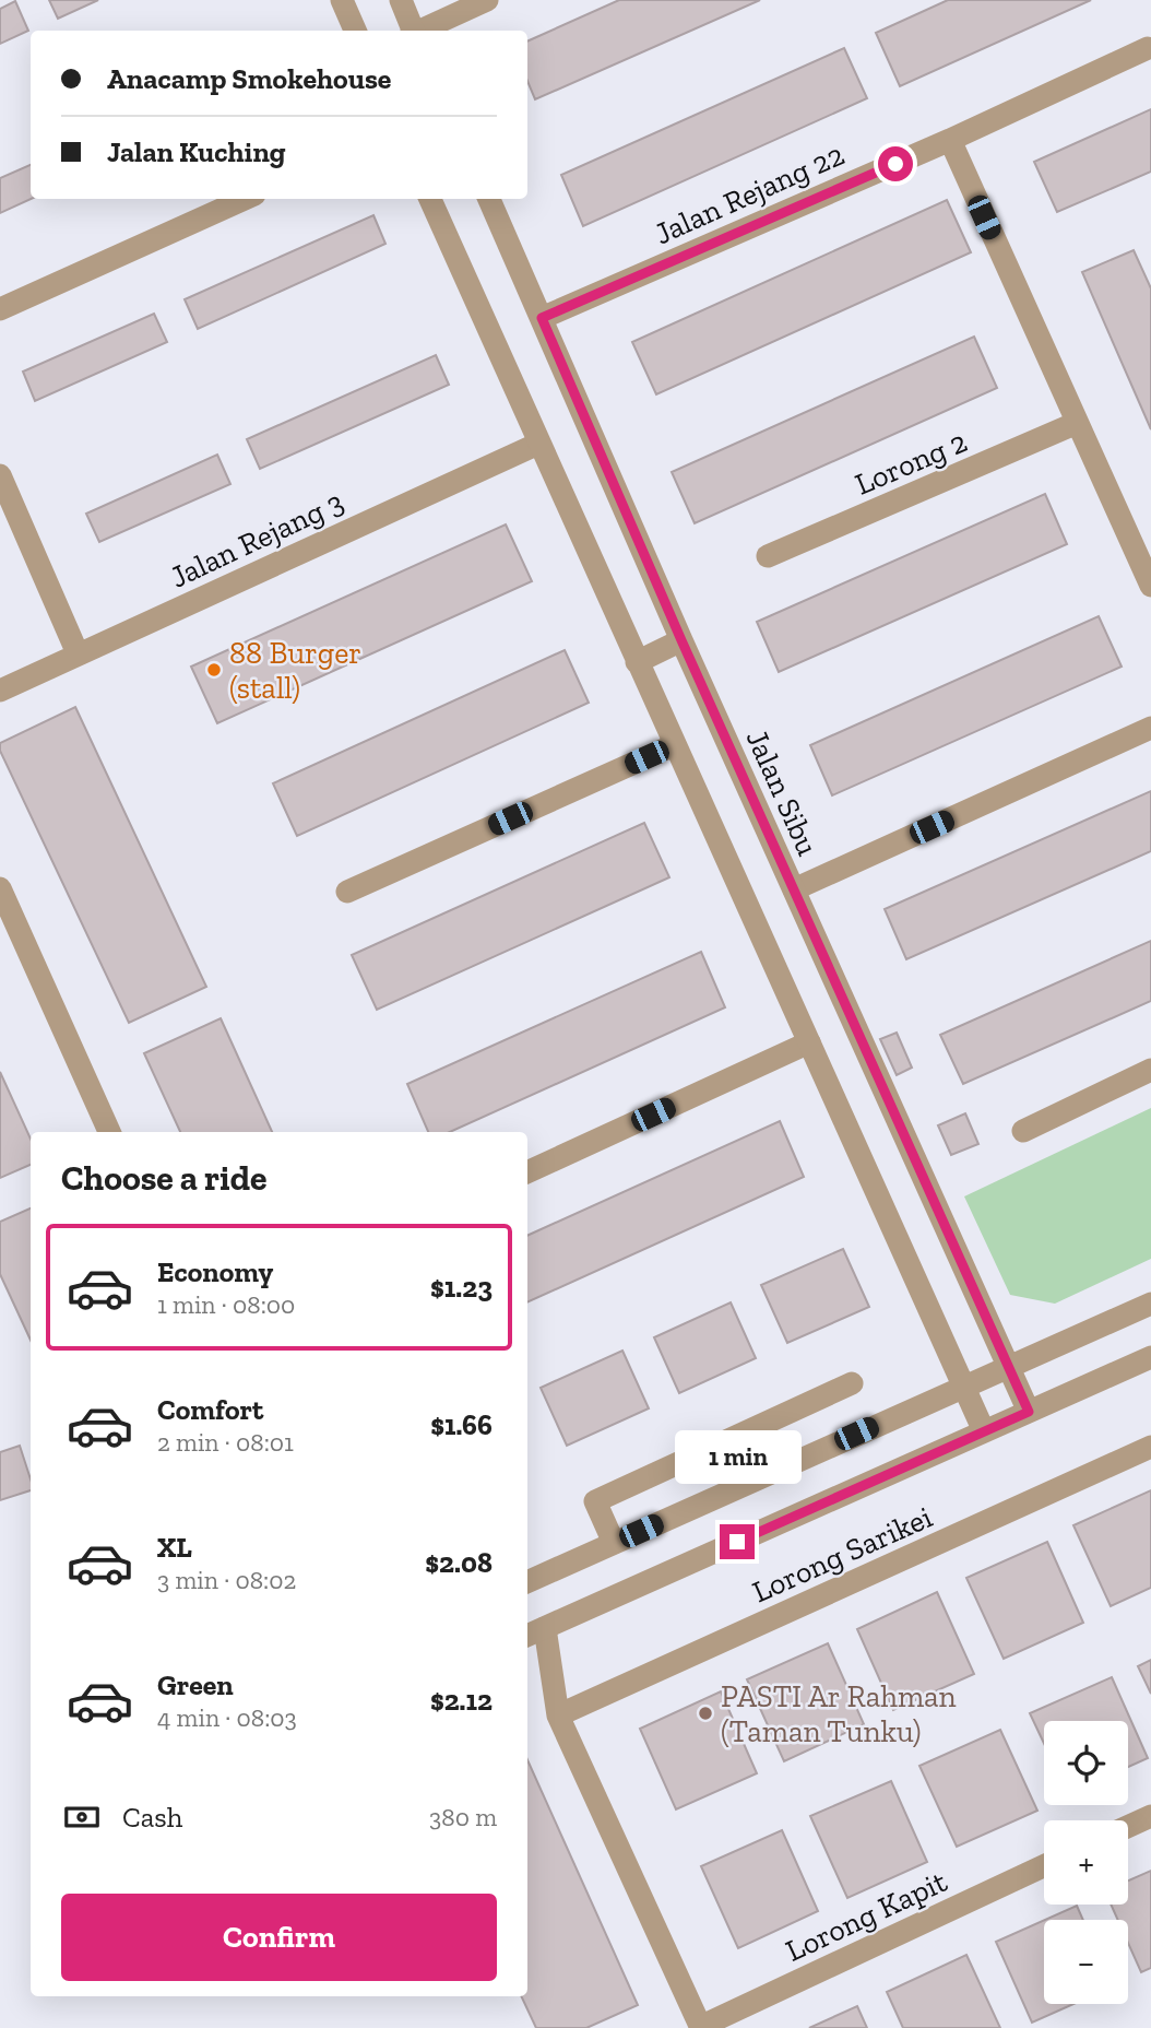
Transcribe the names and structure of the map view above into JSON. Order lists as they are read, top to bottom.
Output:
{
  "streets": {
    "street": [
      "Jalan Rejang 22",
      "Lorong 2",
      "Jalan Rejang 3",
      "Jalan Sibu",
      "Lorong Sarikei",
      "Lorong Kapit"
    ]
  },
  "crossings": [
    ["Jalan Rejang 22", "Jalan Sibu"]
  ],
  "places": ["88 Burger (stall)", "PASTI Ar Rahman (Taman Tunku)"],
  "page": {
    "banner": ["Anacamp Smokehouse", "Jalan Kuching"],
    "heading": "Choose a ride",
    "list": [
      {
        "name": "Economy",
        "note": "1 min · 08:00",
        "value": "$1.23"
      },
      {
        "name": "Comfort",
        "note": "2 min · 08:01",
        "value": "$1.66"
      },
      {
        "name": "XL",
        "note": "3 min · 08:02",
        "value": "$2.08"
      },
      {
        "name": "Green",
        "note": "4 min · 08:03",
        "value": "$2.12"
      }
    ],
    "bubble": "1 min",
    "map_buttons": ["+", "−"],
    "pay": ["Cash", "380 m"],
    "buttons": "Confirm"
  }
}
